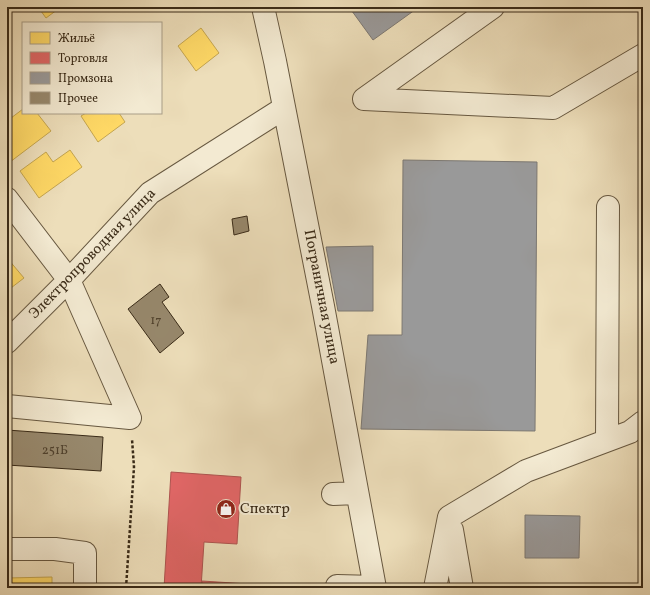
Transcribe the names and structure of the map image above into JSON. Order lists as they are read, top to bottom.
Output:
{
  "streets": {
    "street": ["Электропроводная улица", "Пограничная улица"]
  },
  "crossings": [
    ["Электропроводная улица", "Пограничная улица"]
  ],
  "places": {
    "shop": ["Спектр"]
  },
  "house_numbers": ["17", "251Б"],
  "legend": [
    "Жильё",
    "Торговля",
    "Промзона",
    "Прочее"
  ]
}
